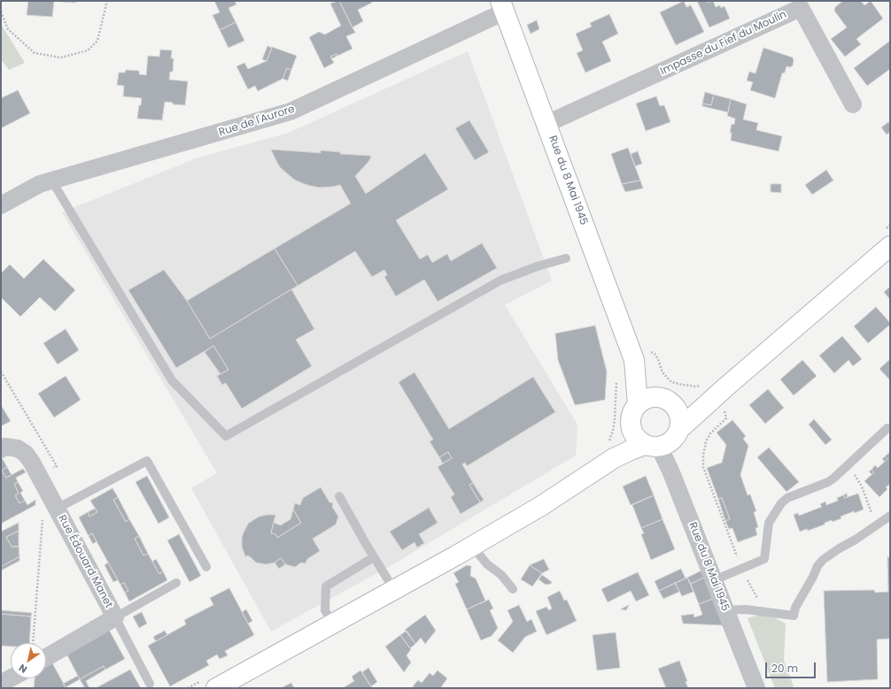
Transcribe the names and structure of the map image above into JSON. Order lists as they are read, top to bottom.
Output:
{
  "streets": {
    "main road": ["Rue du 8 Mai 1945"],
    "street": ["Impasse du Fief du Moulin", "Rue de l'Aurore", "Rue Édouard Manet"]
  },
  "crossings": [
    ["Impasse du Fief du Moulin", "Rue du 8 Mai 1945"],
    ["Rue de l'Aurore", "Rue du 8 Mai 1945"]
  ],
  "scale_bar": "20 m",
  "north": "bottom left"
}
